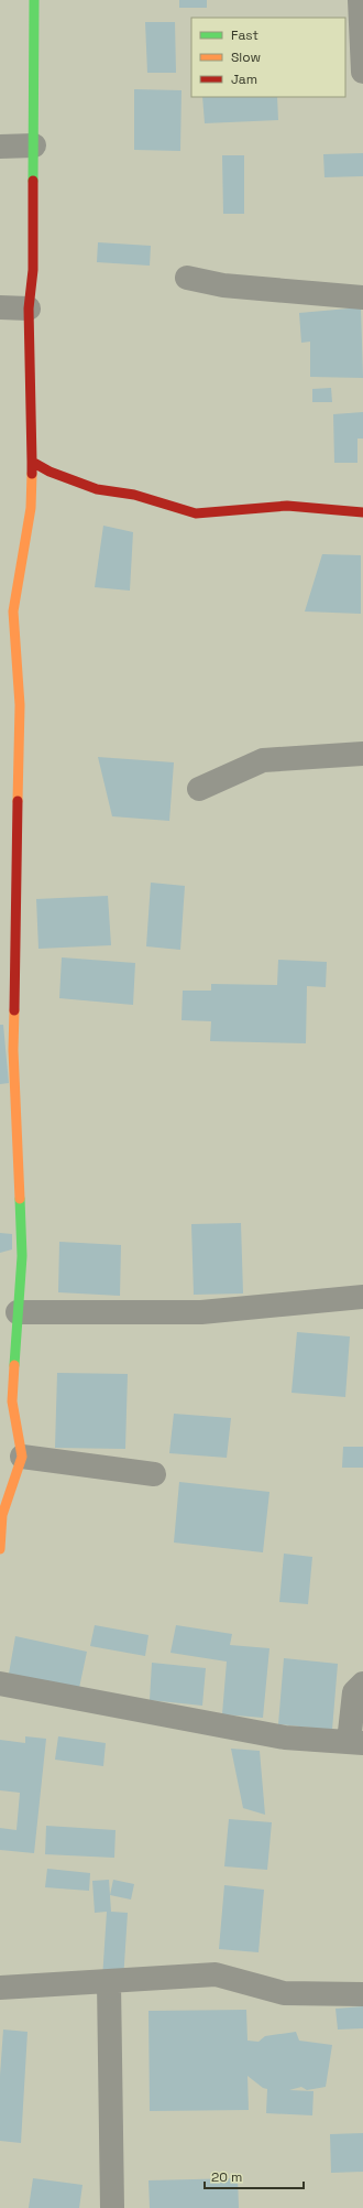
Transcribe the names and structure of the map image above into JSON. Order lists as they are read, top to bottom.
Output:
{
  "legend": ["Fast", "Slow", "Jam"],
  "scale_bar": "20 m"
}
